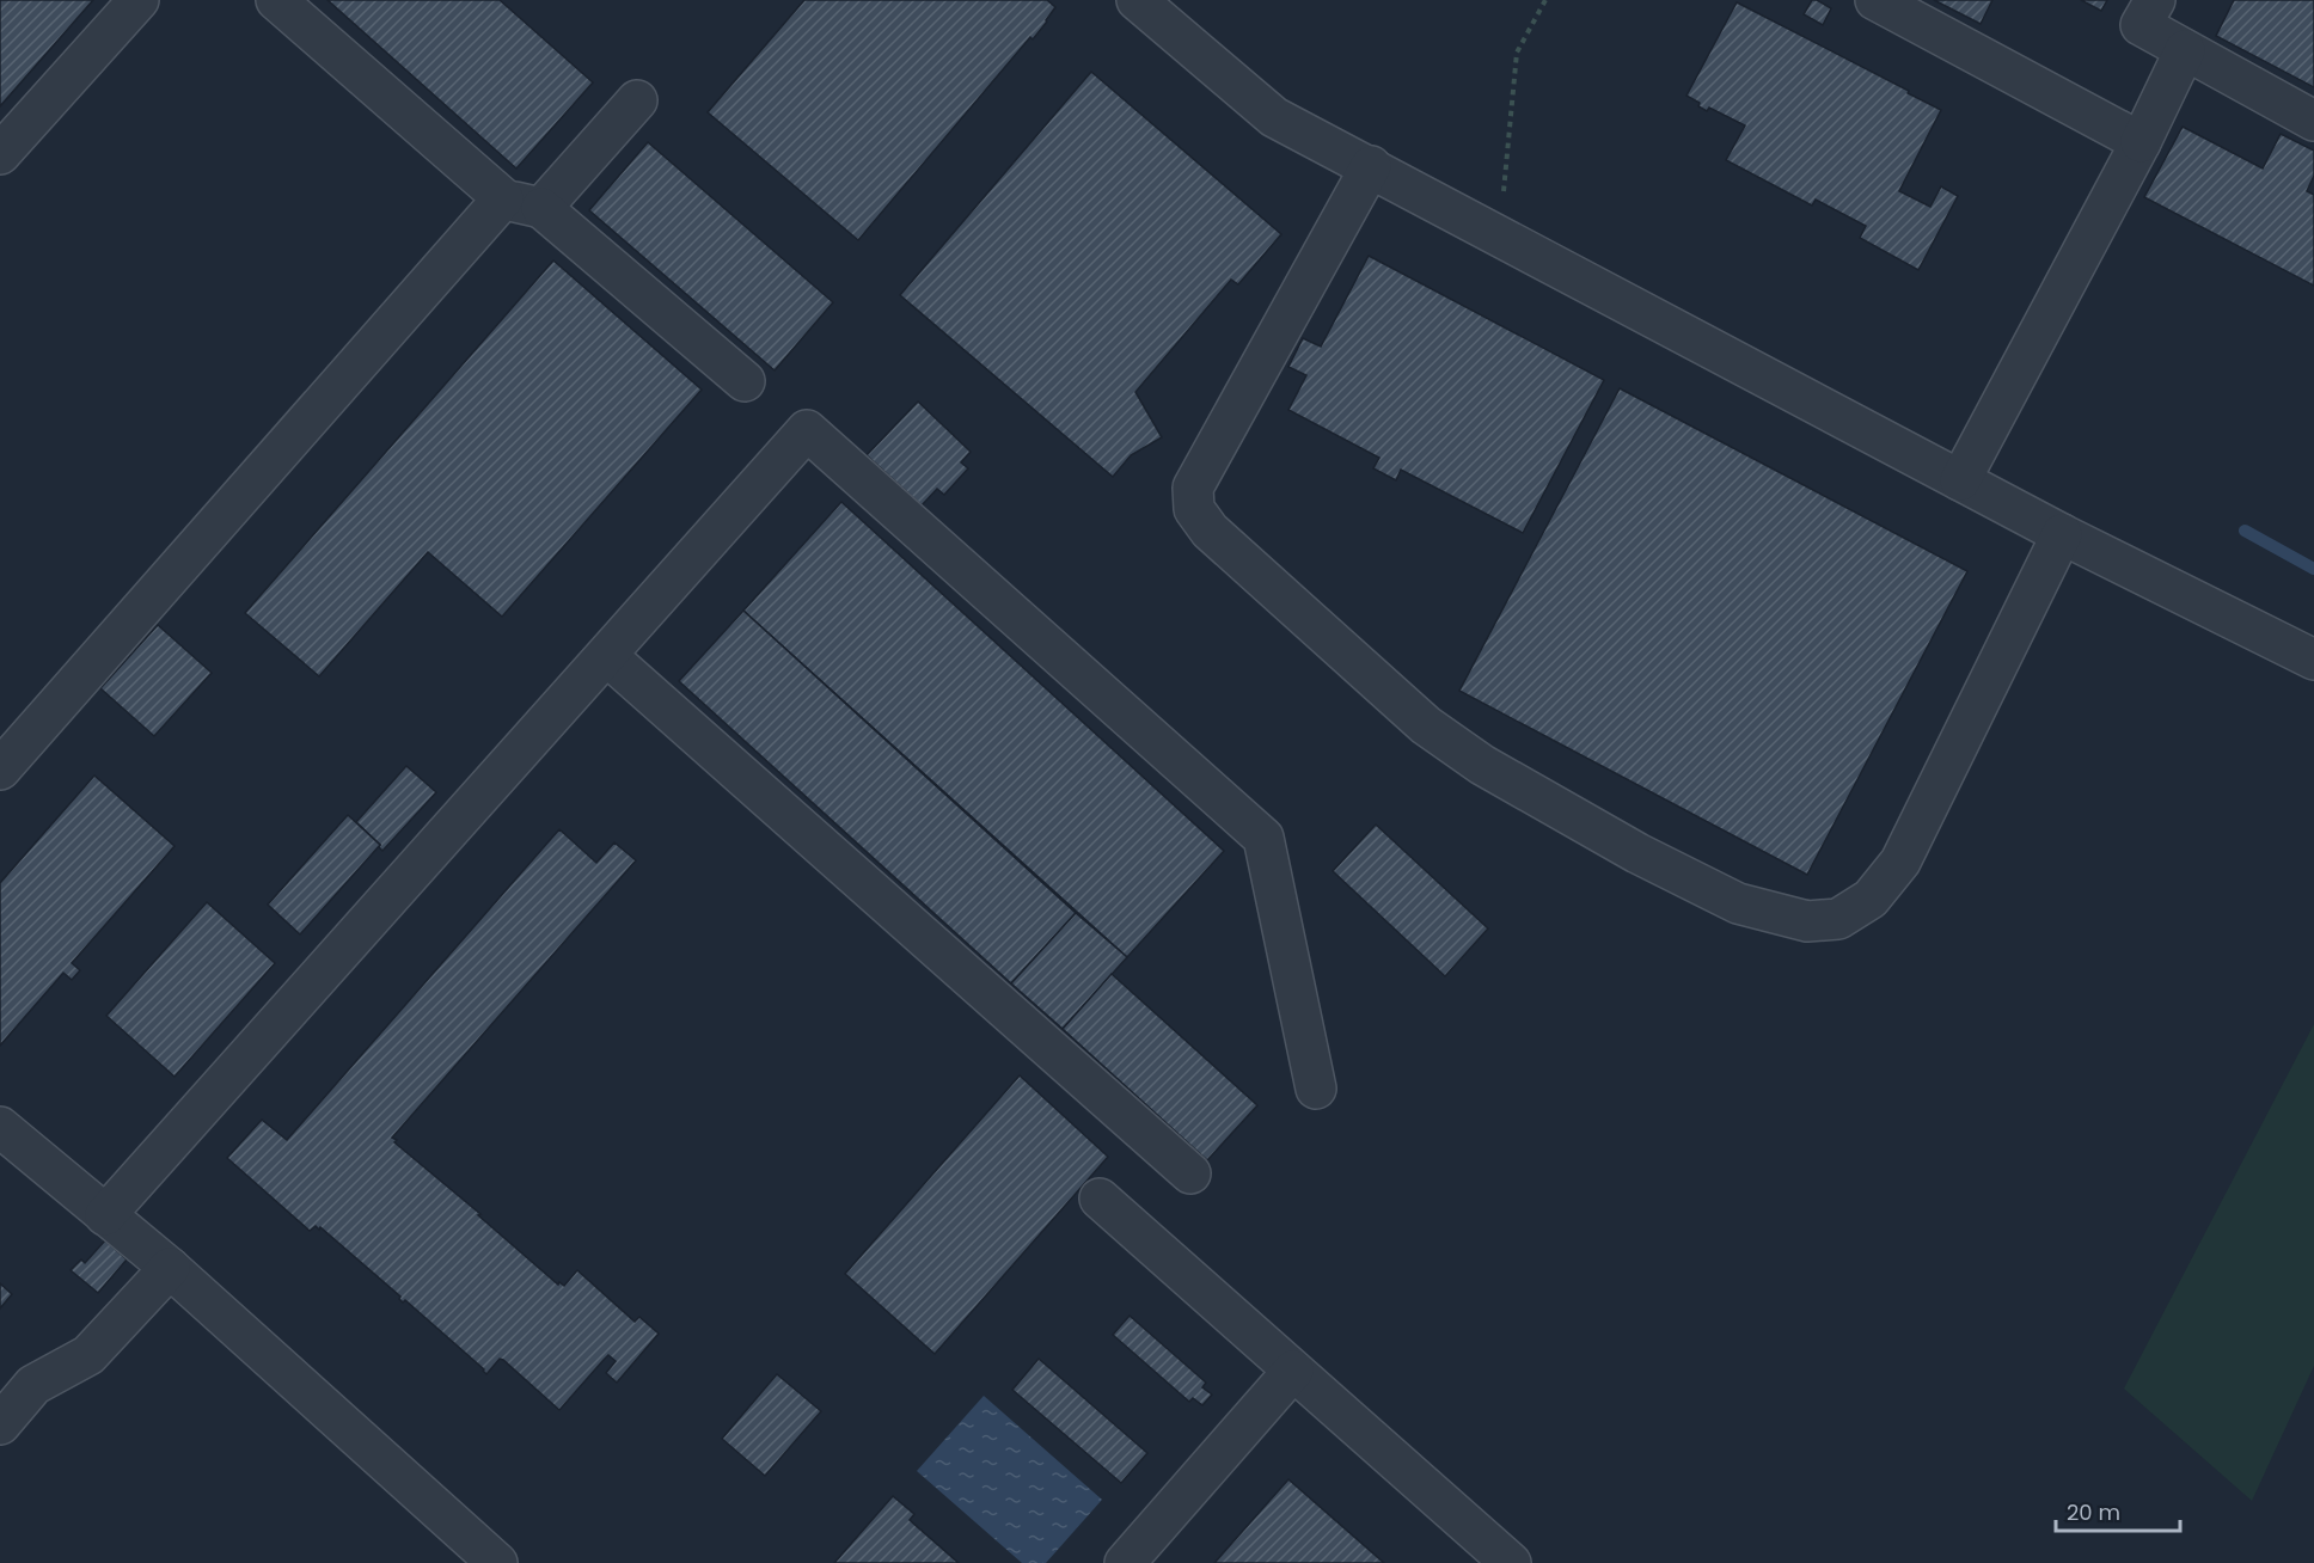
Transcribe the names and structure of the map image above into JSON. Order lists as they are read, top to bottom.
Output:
{
  "scale_bar": "20 m"
}
